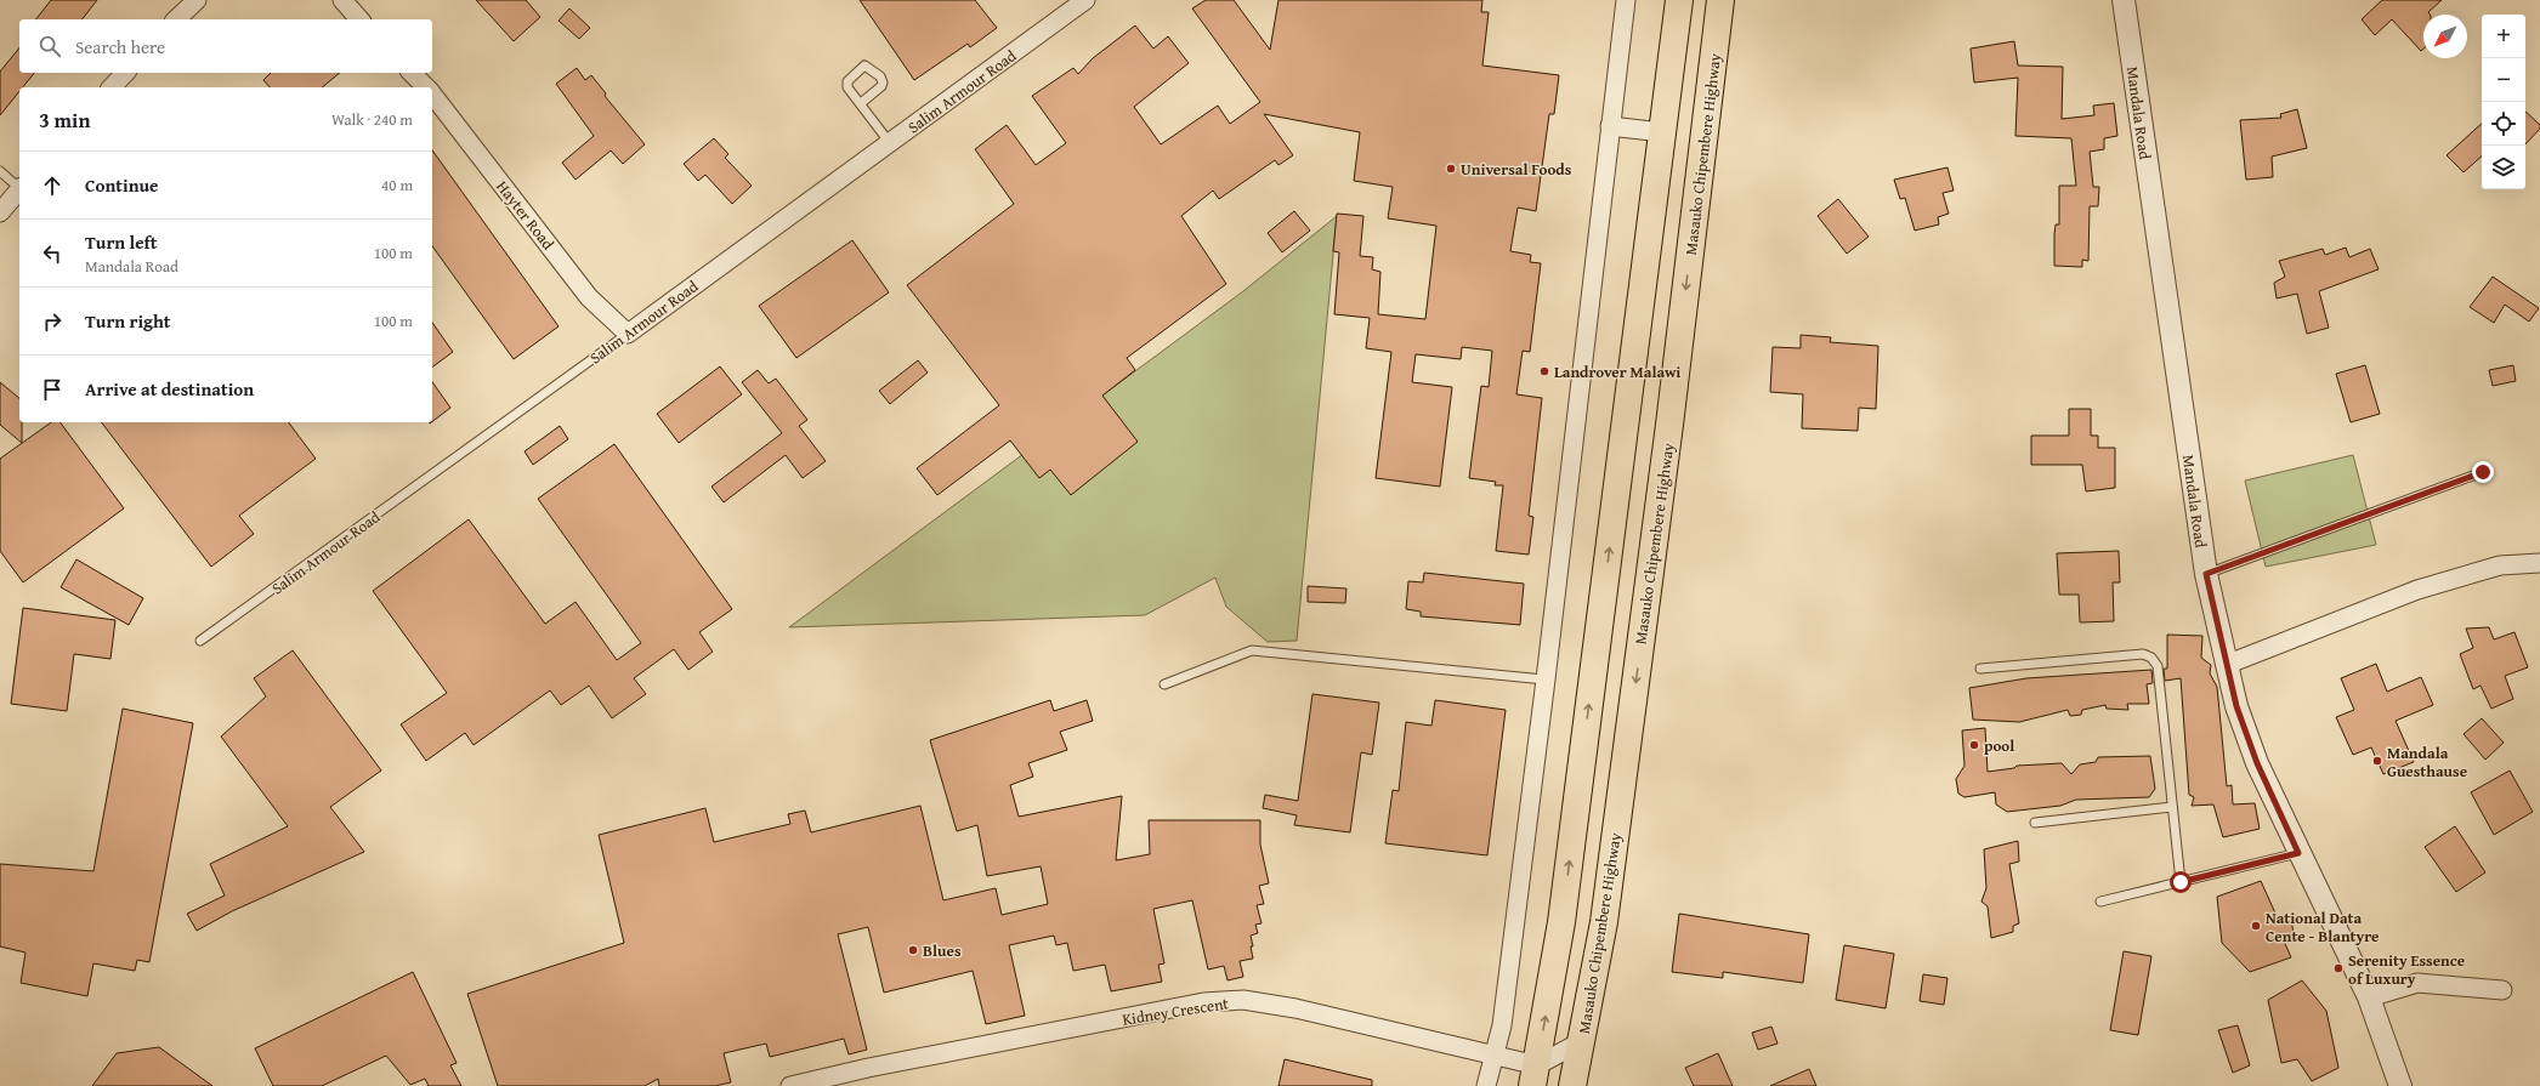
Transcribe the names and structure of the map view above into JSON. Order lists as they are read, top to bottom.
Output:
{
  "streets": {
    "highway": ["Masauko Chipembere Highway"],
    "street": [
      "Salim Armour Road",
      "Mandala Road",
      "Hayter Road",
      "Kidney Crescent"
    ]
  },
  "crossings": [
    ["Salim Armour Road", "Hayter Road"]
  ],
  "places": [
    "Universal Foods",
    "Landrover Malawi",
    "pool",
    "Mandala Guesthause",
    "National Data Cente - Blantyre",
    "Blues",
    "Serenity Essence of Luxury"
  ],
  "north": "bottom left",
  "page": {
    "map_buttons": ["+", "−"],
    "search": "Search here",
    "heading": ["3 min", "Walk · 240 m"],
    "list": [
      ["Continue", "40 m"],
      ["Turn left", "Mandala Road", "100 m"],
      ["Turn right", "100 m"],
      "Arrive at destination"
    ]
  }
}
